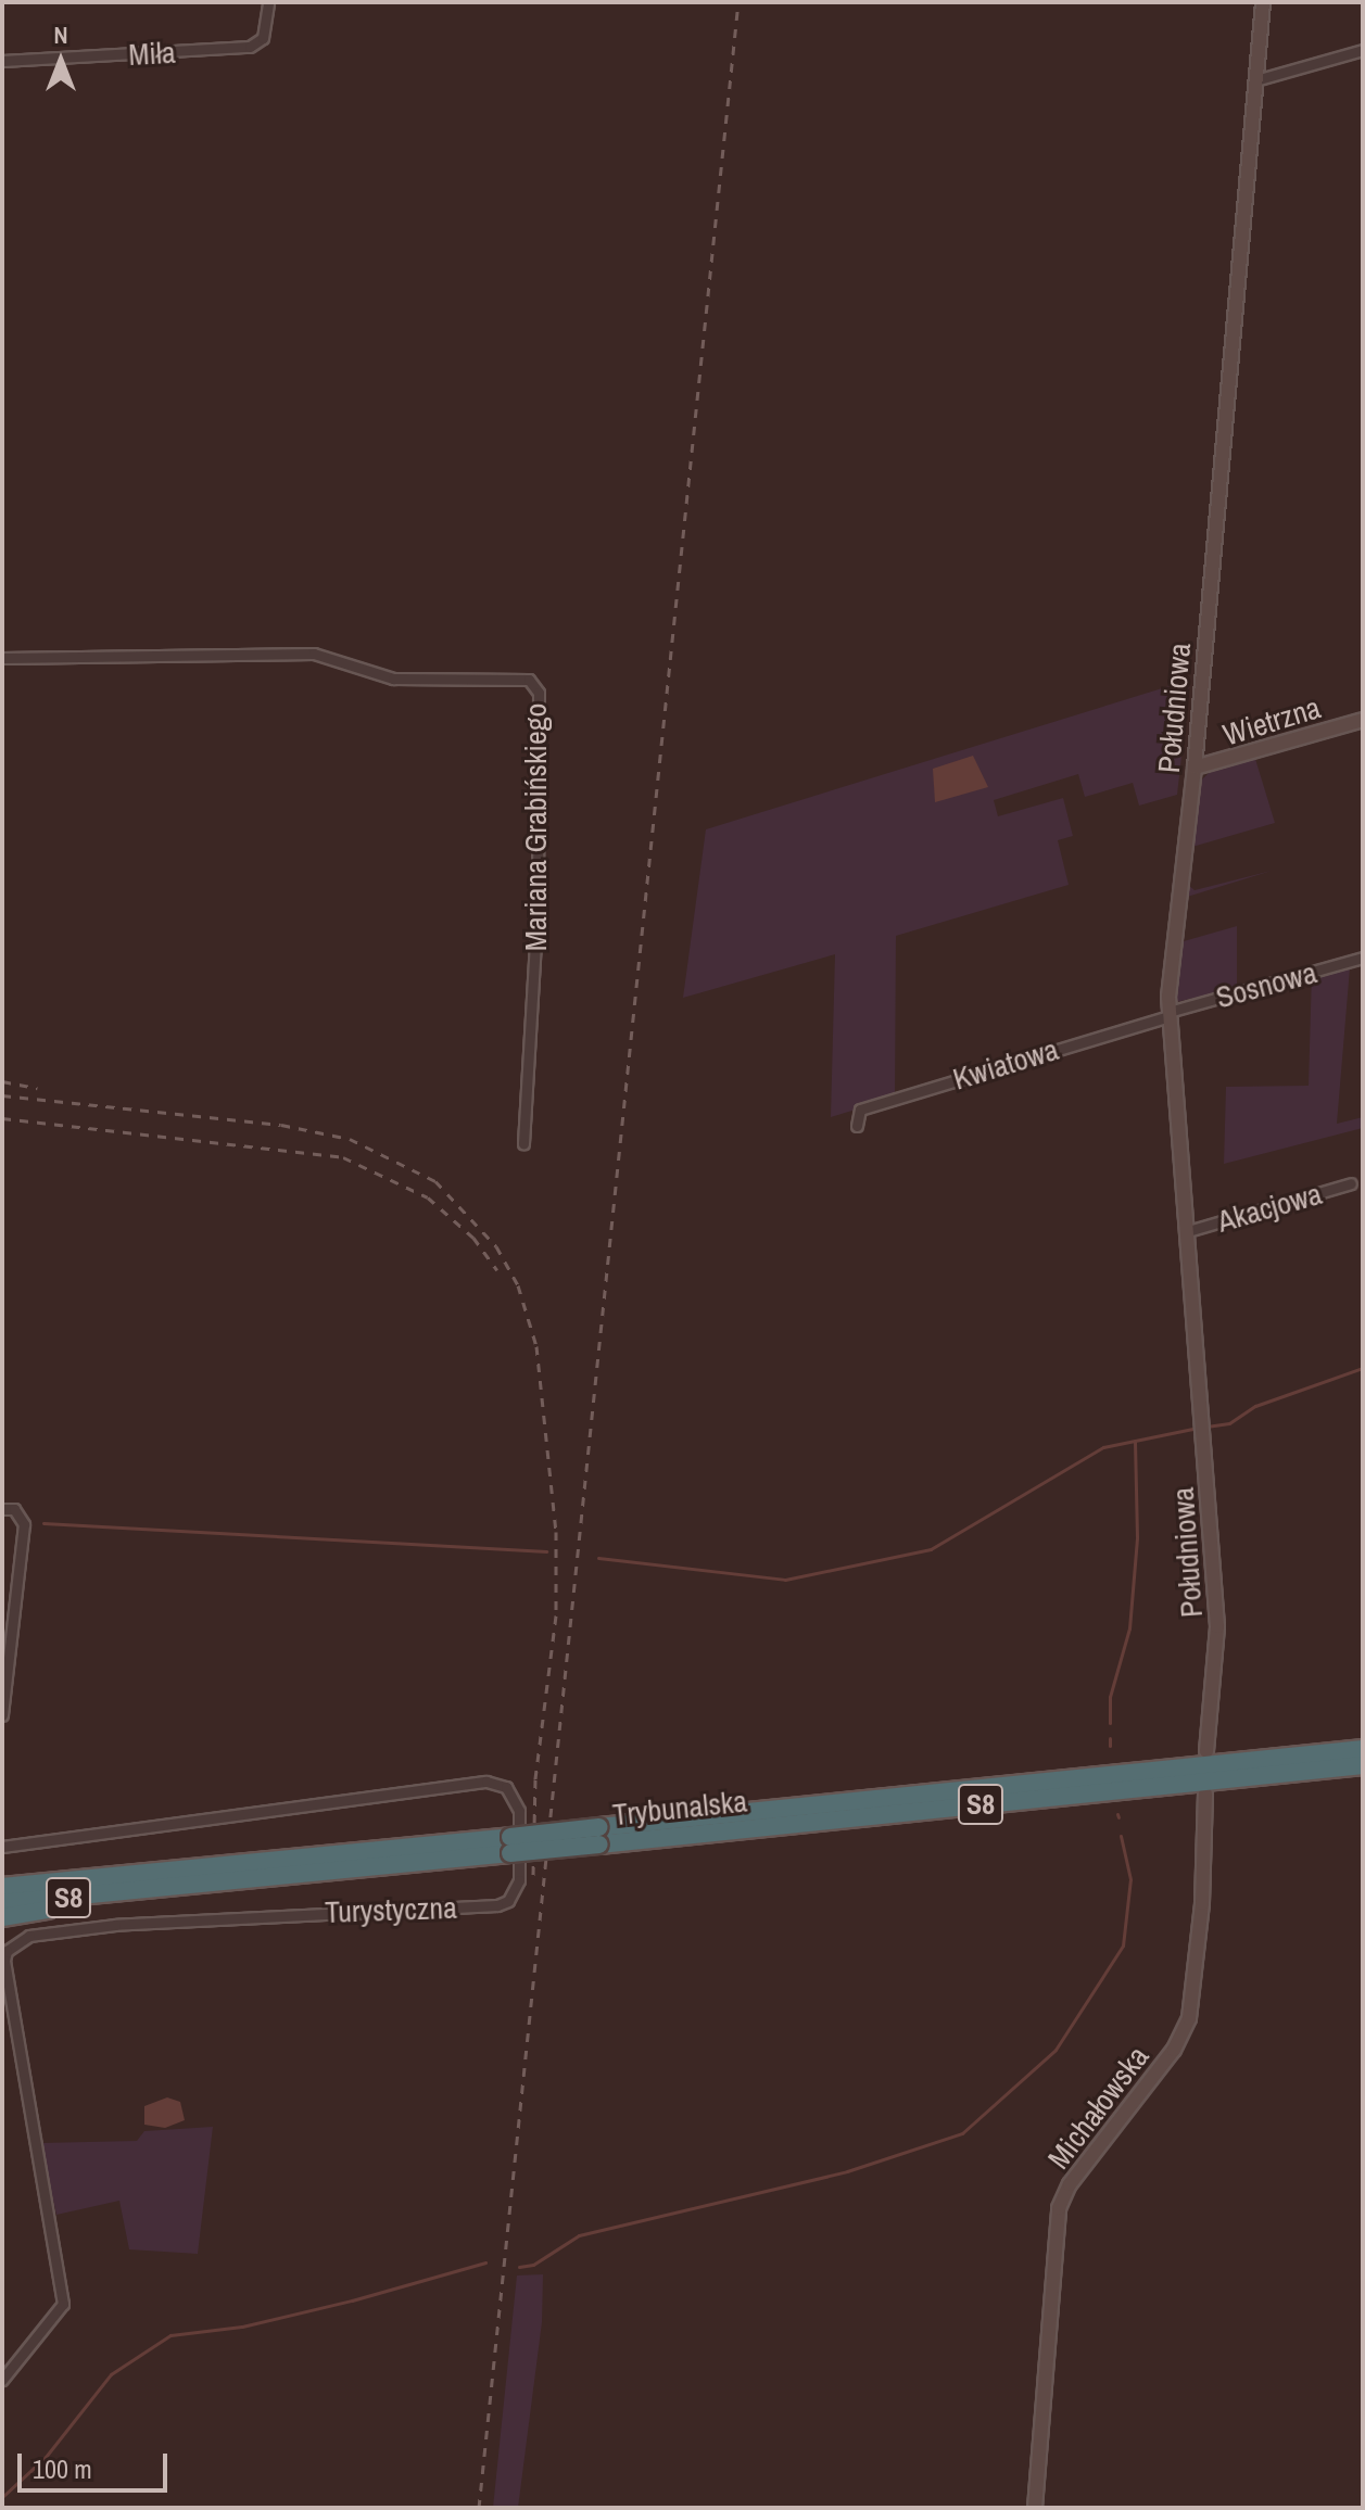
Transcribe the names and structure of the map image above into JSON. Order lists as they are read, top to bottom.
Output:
{
  "streets": {
    "highway": ["S8", "Trybunalska"],
    "street": [
      "Miła",
      "Południowa",
      "Wietrzna",
      "Mariana Grabińskiego",
      "Sosnowa",
      "Kwiatowa",
      "Akacjowa",
      "Turystyczna",
      "Michałowska"
    ]
  },
  "crossings": [
    ["Południowa", "Wietrzna"],
    ["Południowa", "Sosnowa"],
    ["Południowa", "Kwiatowa"],
    ["Południowa", "Akacjowa"],
    ["Sosnowa", "Kwiatowa"]
  ],
  "scale_bar": "100 m",
  "north": "top"
}
